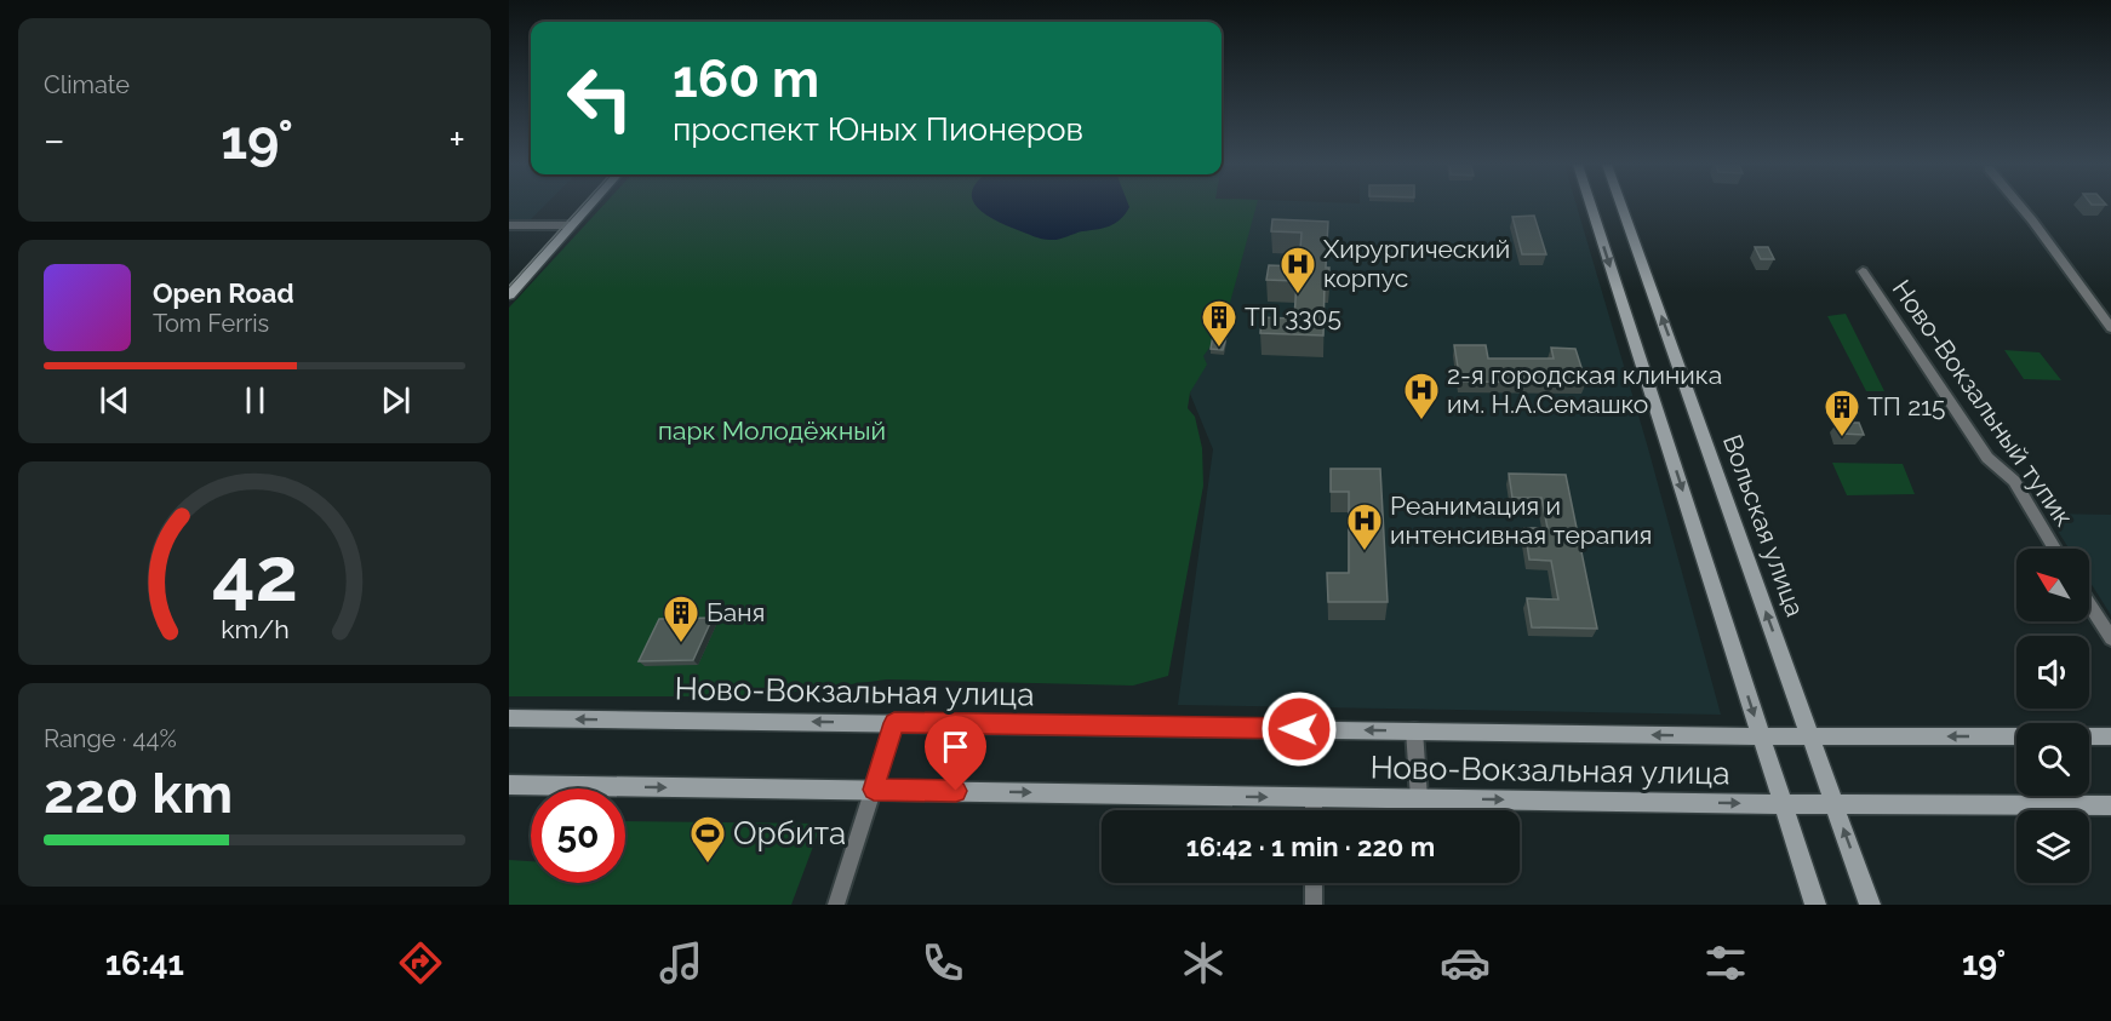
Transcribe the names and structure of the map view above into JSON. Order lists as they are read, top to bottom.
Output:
{
  "streets": {
    "main road": ["Вольская улица", "Ново-Вокзальная улица"],
    "street": ["Ново-Вокзальный тупик"]
  },
  "crossings": [
    ["Вольская улица", "Ново-Вокзальная улица"]
  ],
  "parks": ["парк Молодёжный"],
  "places": {
    "hospital": ["Хирургический корпус", "2-я городская клиника им. Н.А.Семашко", "Реанимация и интенсивная терапия"],
    "building": ["ТП 3305", "ТП 215", "Баня"],
    "sports": ["Орбита"]
  },
  "north": "top left",
  "page": {
    "tile": [
      "Climate",
      ["Range · 44%", "220 km"]
    ],
    "turn": ["160 m", "проспект Юных Пионеров"],
    "heat": ["−", "19°", "+"],
    "song": ["Open Road", "Tom Ferris"],
    "limit": "50",
    "trip": "16:42 · 1 min · 220 m",
    "tabs": ["16:41", "19°"],
    "gauge": ["42", "km/h"]
  }
}
